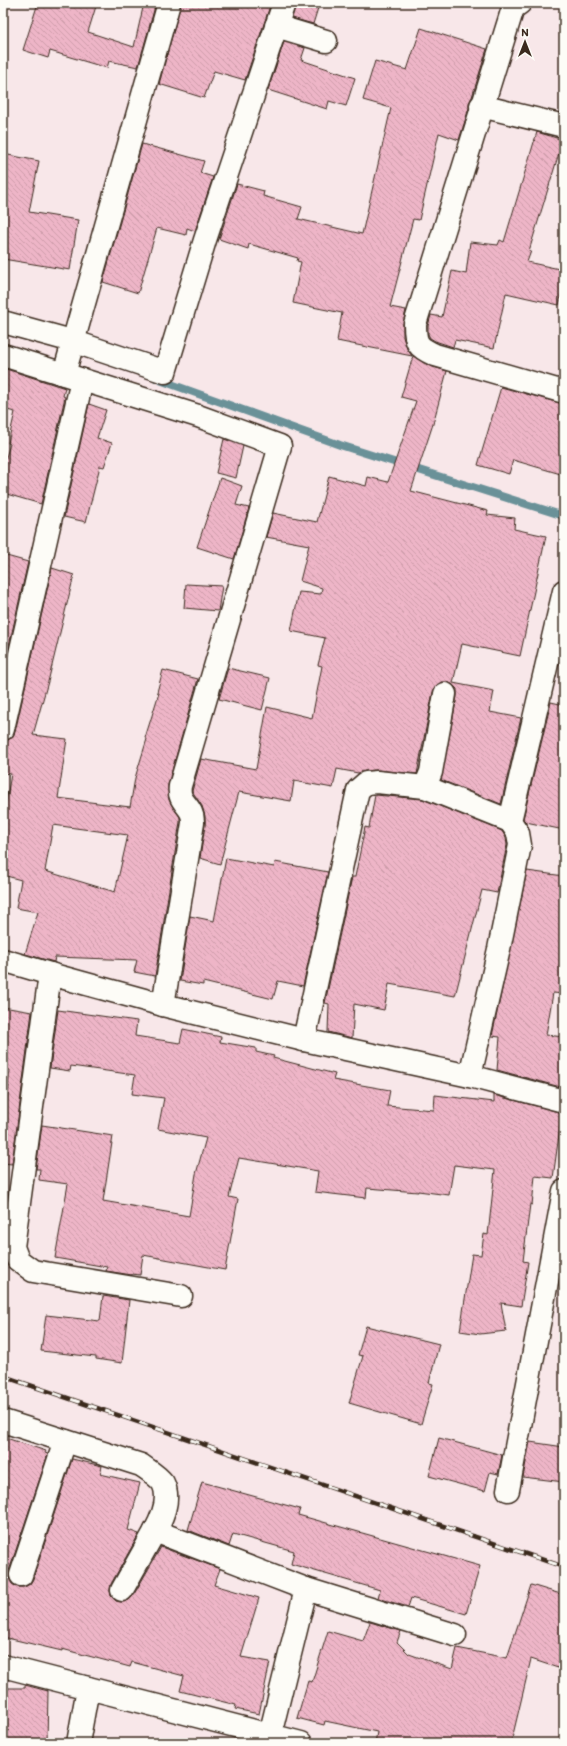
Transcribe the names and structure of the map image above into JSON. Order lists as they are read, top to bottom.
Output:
{
  "north": "top"
}
